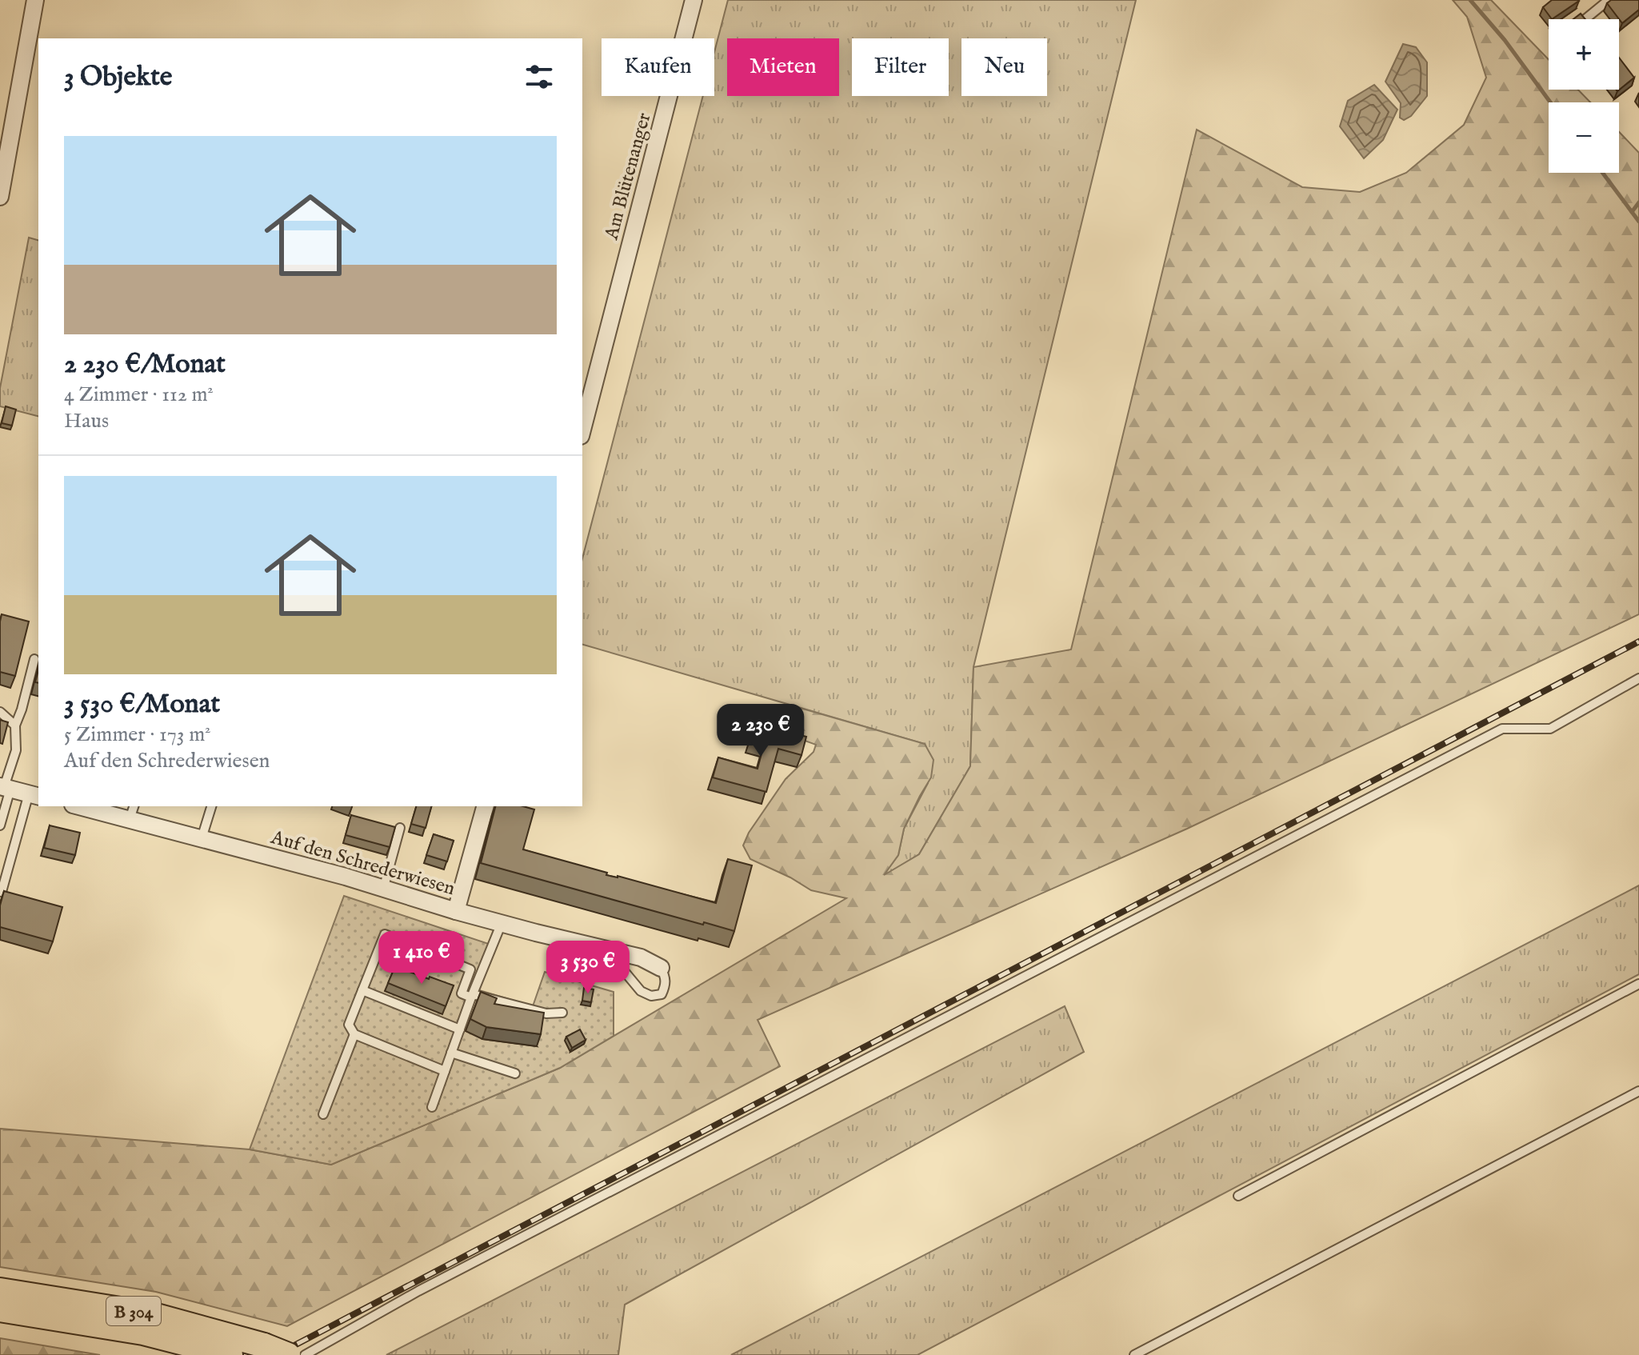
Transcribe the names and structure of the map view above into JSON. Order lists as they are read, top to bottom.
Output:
{
  "streets": {
    "main road": ["B 304"],
    "street": ["Am Blütenanger", "Auf den Schrederwiesen"]
  },
  "page": {
    "map_buttons": ["+", "−"],
    "chip": [
      "Kaufen",
      "Mieten",
      "Filter",
      "Neu"
    ],
    "heading": "3 Objekte",
    "list": [
      {
        "name": "2 230 €/Monat",
        "note": "4 Zimmer · 112 m² · Haus"
      },
      {
        "name": "3 530 €/Monat",
        "note": "5 Zimmer · 173 m² · Auf den Schrederwiesen"
      }
    ],
    "price": ["2 230 €", "1 410 €", "3 530 €"]
  }
}
